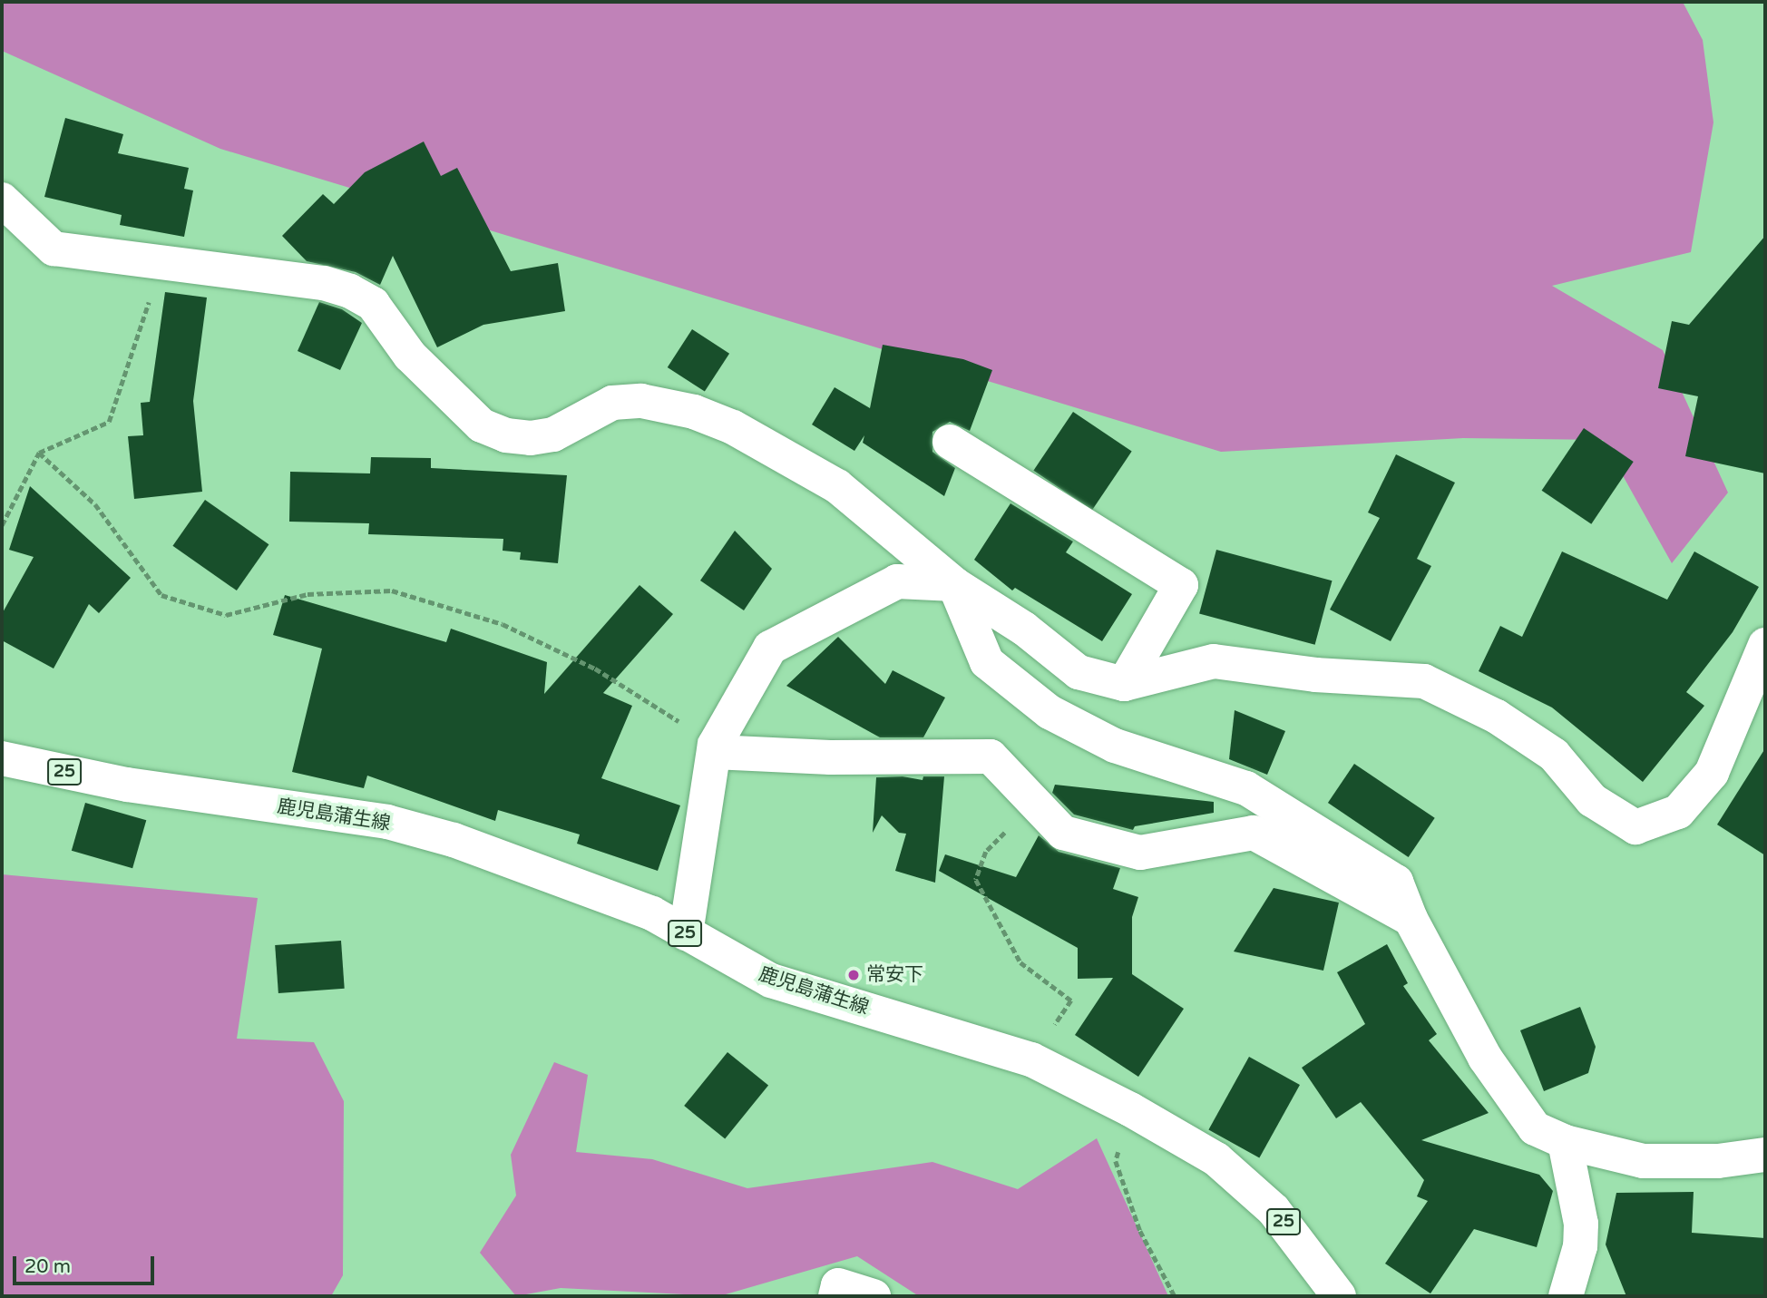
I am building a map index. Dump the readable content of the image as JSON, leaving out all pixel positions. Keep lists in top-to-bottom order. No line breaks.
{"streets":{"street":["25","鹿児島蒲生線"]},"places":["常安下"],"scale_bar":"20 m"}
